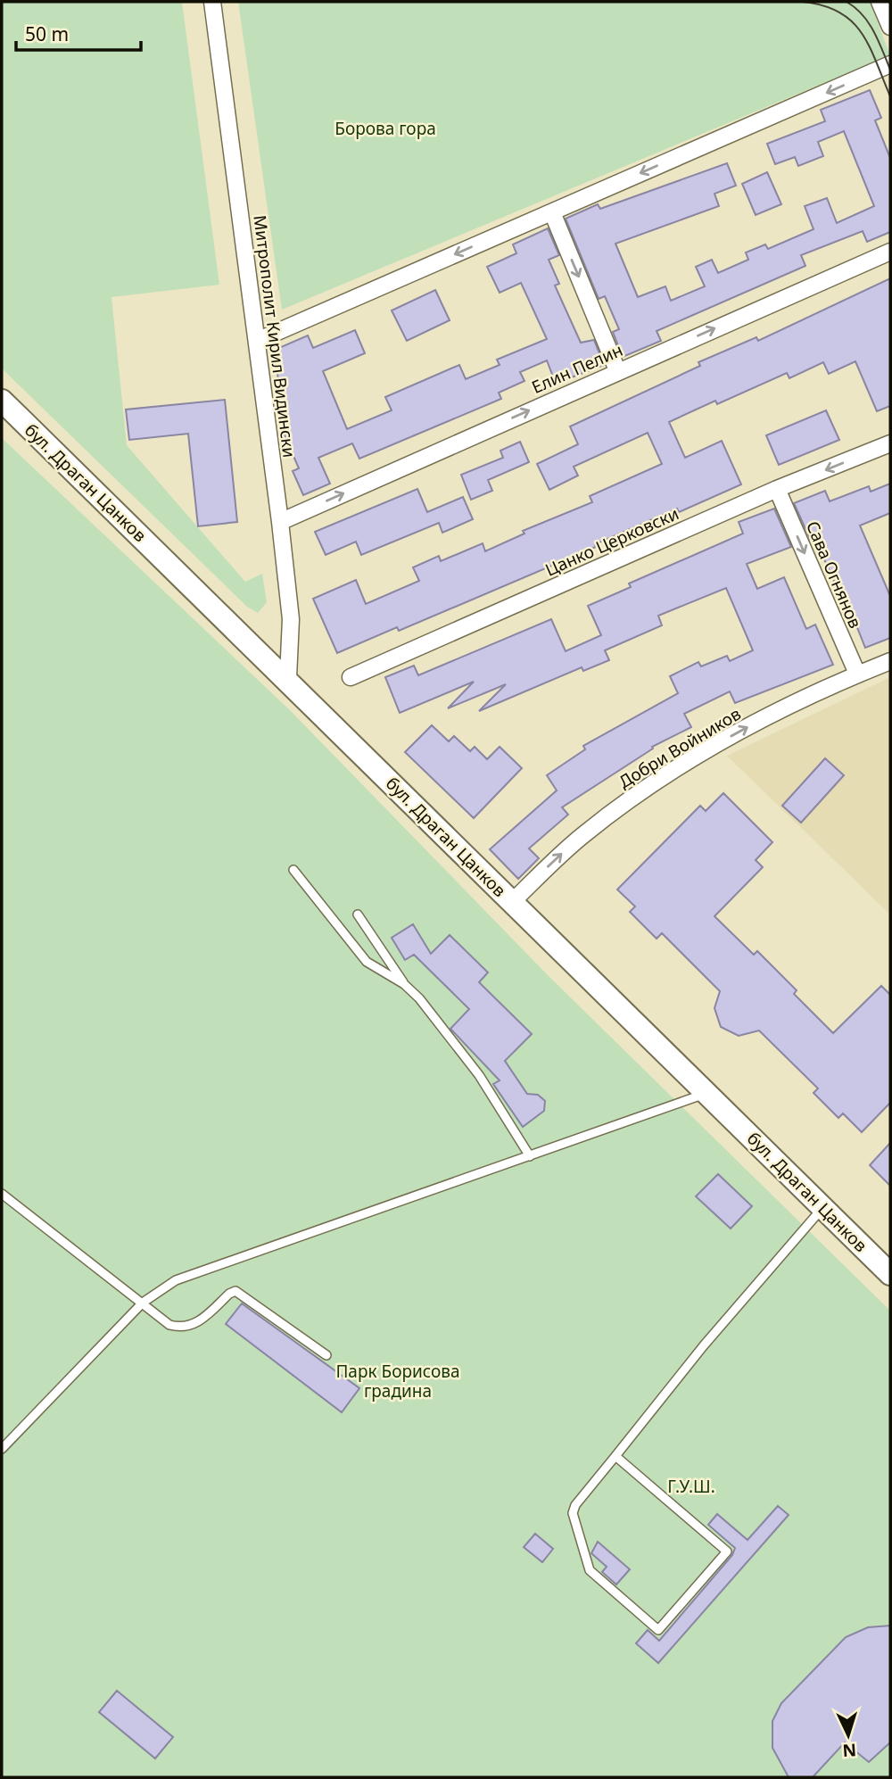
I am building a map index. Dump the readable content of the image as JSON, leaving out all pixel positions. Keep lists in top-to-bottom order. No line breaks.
{"streets":{"street":["Митрополит Кирил Видински","Елин Пелин","бул. Драган Цанков","Цанко Церковски","Сава Огнянов","Добри Войников"]},"crossings":[["Митрополит Кирил Видински","Елин Пелин"],["Митрополит Кирил Видински","бул. Драган Цанков"],["бул. Драган Цанков","Добри Войников"],["Цанко Церковски","Сава Огнянов"],["Сава Огнянов","Добри Войников"]],"one_way":["Елин Пелин","Сава Огнянов","Добри Войников"],"parks":["Борова гора","Парк Борисова градина","Г.У.Ш."],"scale_bar":"50 m","north":"bottom"}
